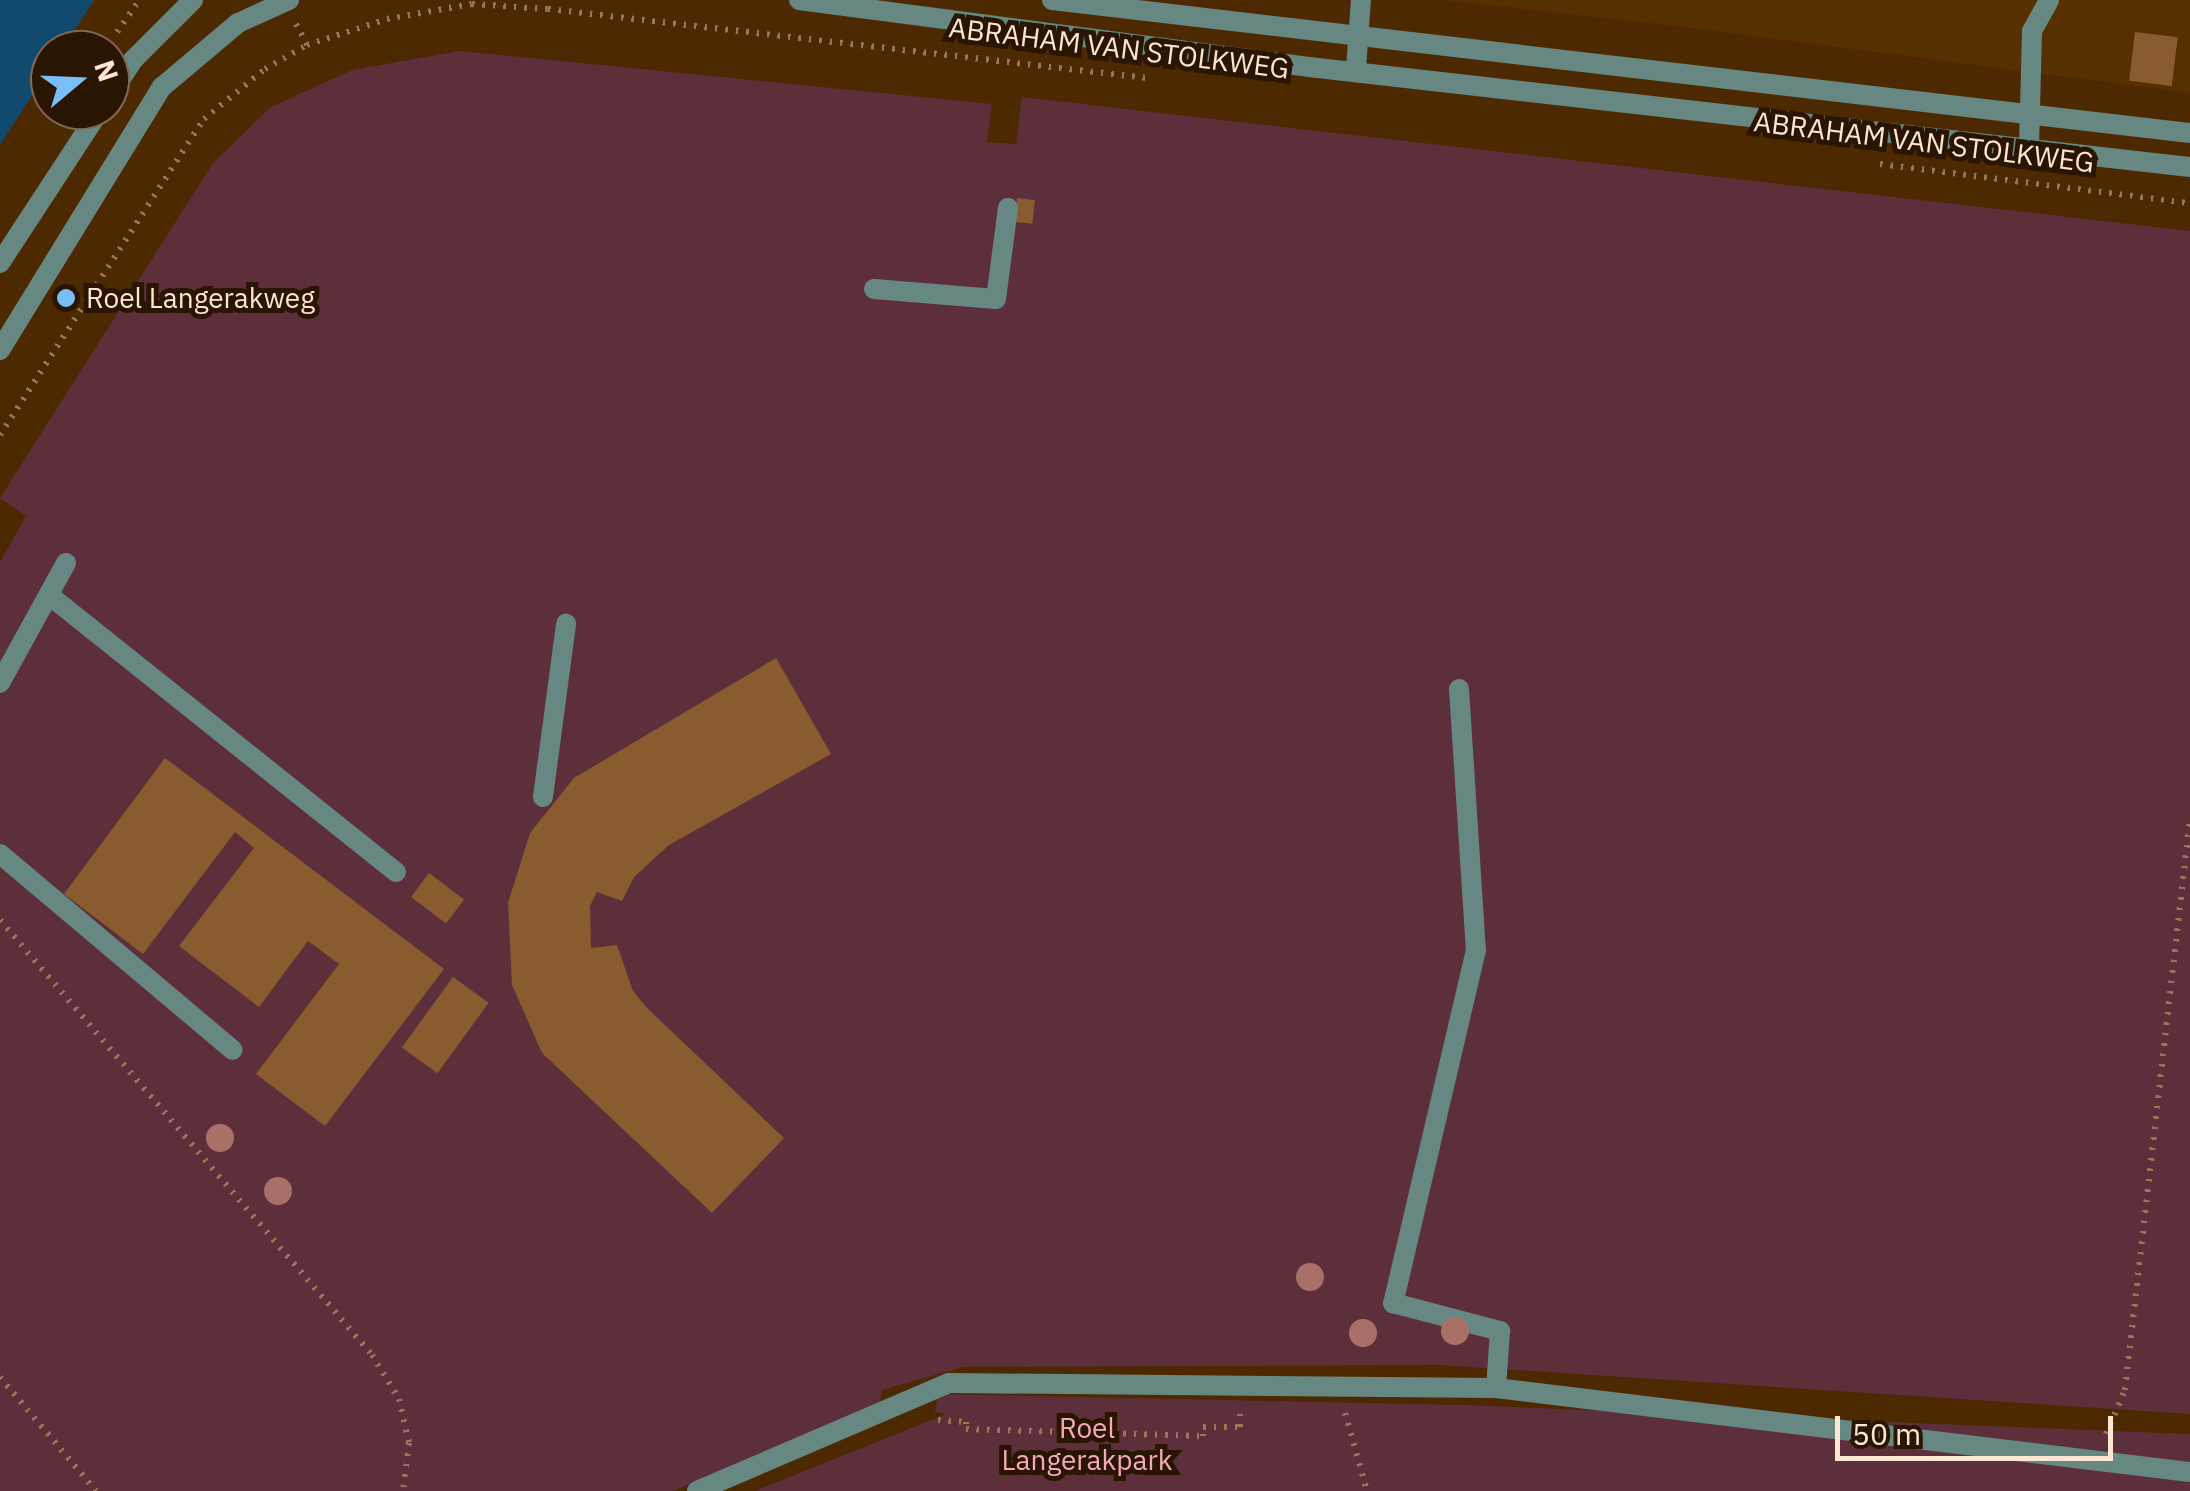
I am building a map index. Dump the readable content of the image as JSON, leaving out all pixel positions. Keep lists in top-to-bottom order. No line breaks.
{"streets":{"street":["ABRAHAM VAN STOLKWEG"]},"parks":["Roel Langerakpark"],"places":["Roel Langerakweg"],"scale_bar":"50 m","north":"right"}
